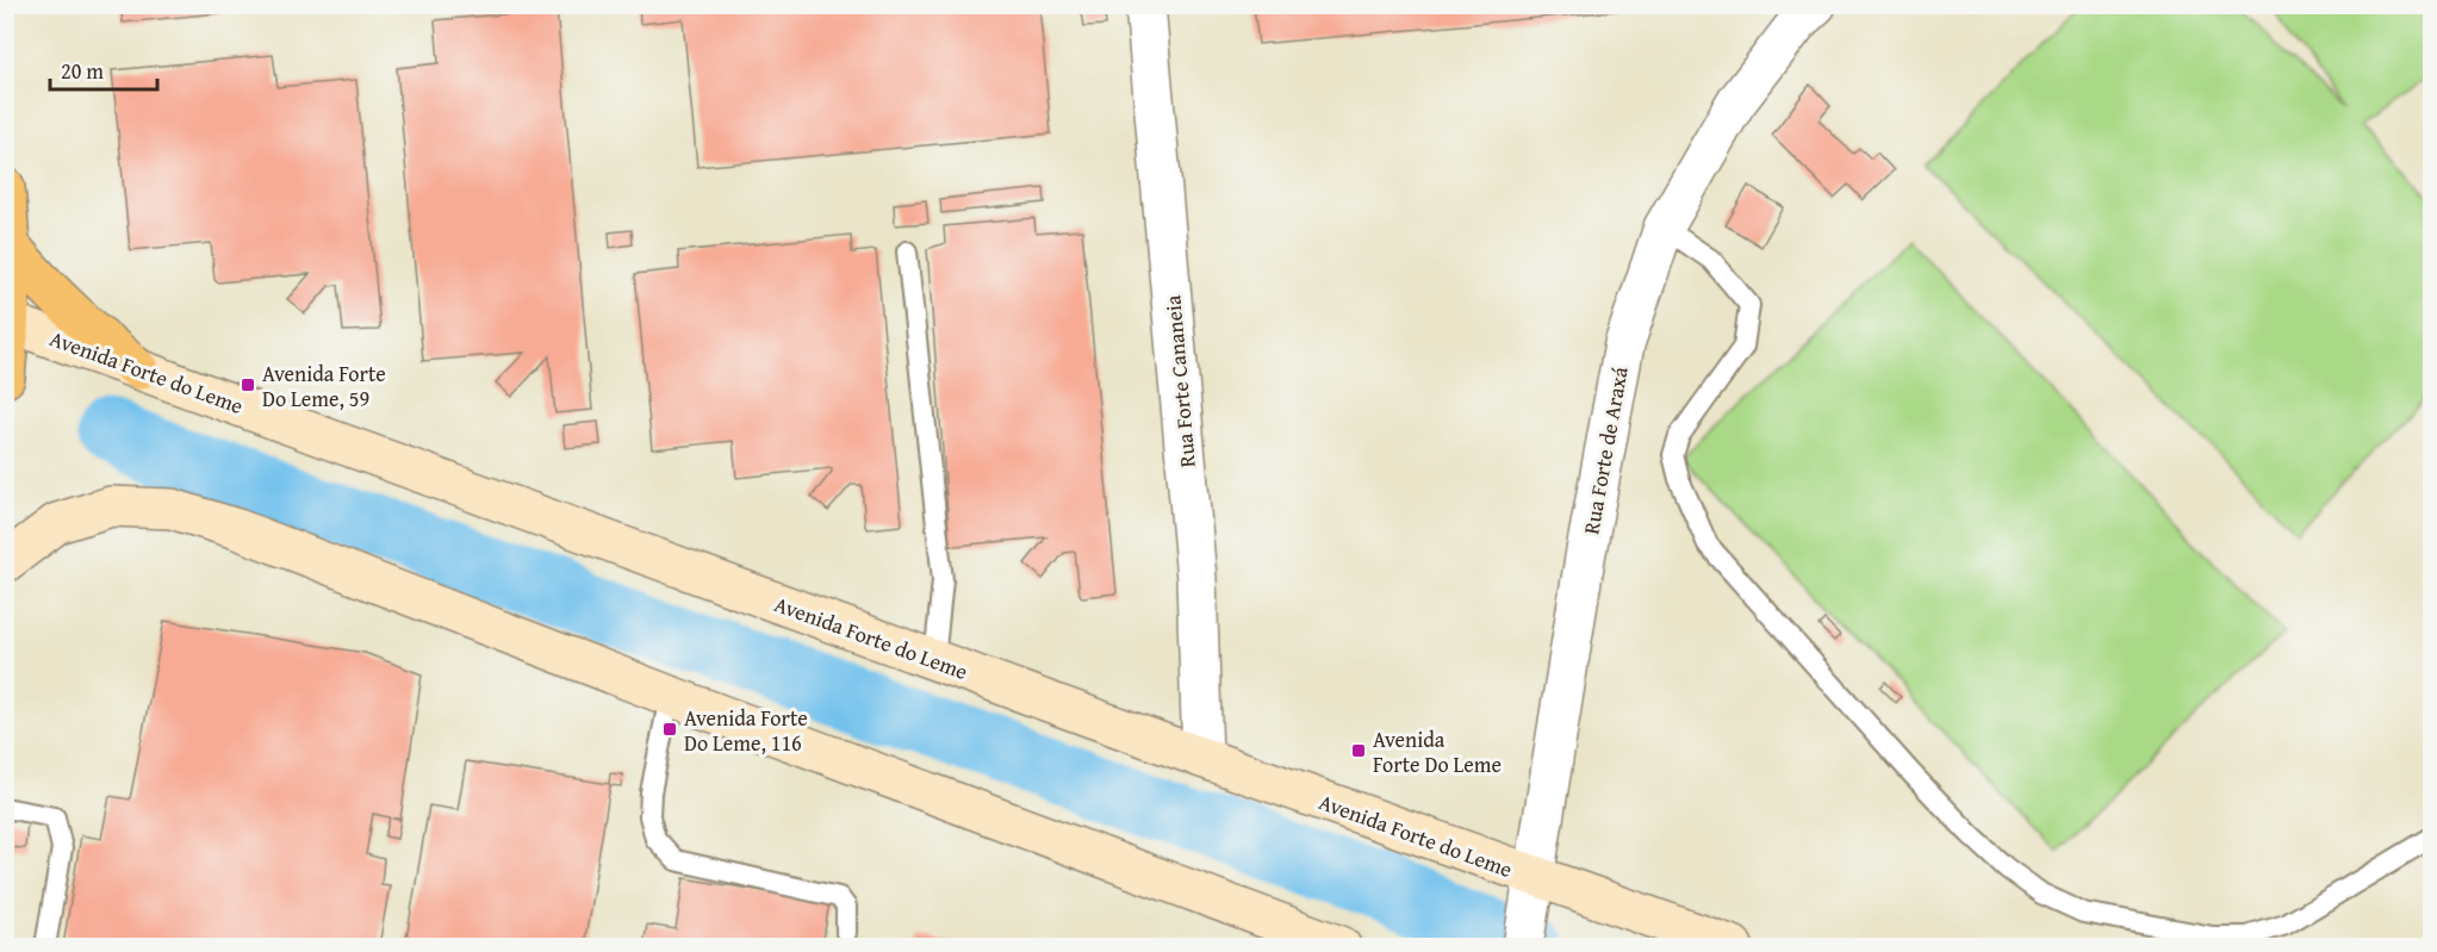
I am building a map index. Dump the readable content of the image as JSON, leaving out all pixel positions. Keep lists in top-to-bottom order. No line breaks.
{"streets":{"main road":["Avenida Forte do Leme"],"street":["Rua Forte Cananeia","Rua Forte de Araxá"]},"crossings":[["Avenida Forte do Leme","Rua Forte Cananeia"],["Avenida Forte do Leme","Rua Forte de Araxá"]],"places":{"transit":["Avenida Forte Do Leme, 59","Avenida Forte Do Leme, 116","Avenida Forte Do Leme"]},"scale_bar":"20 m"}
